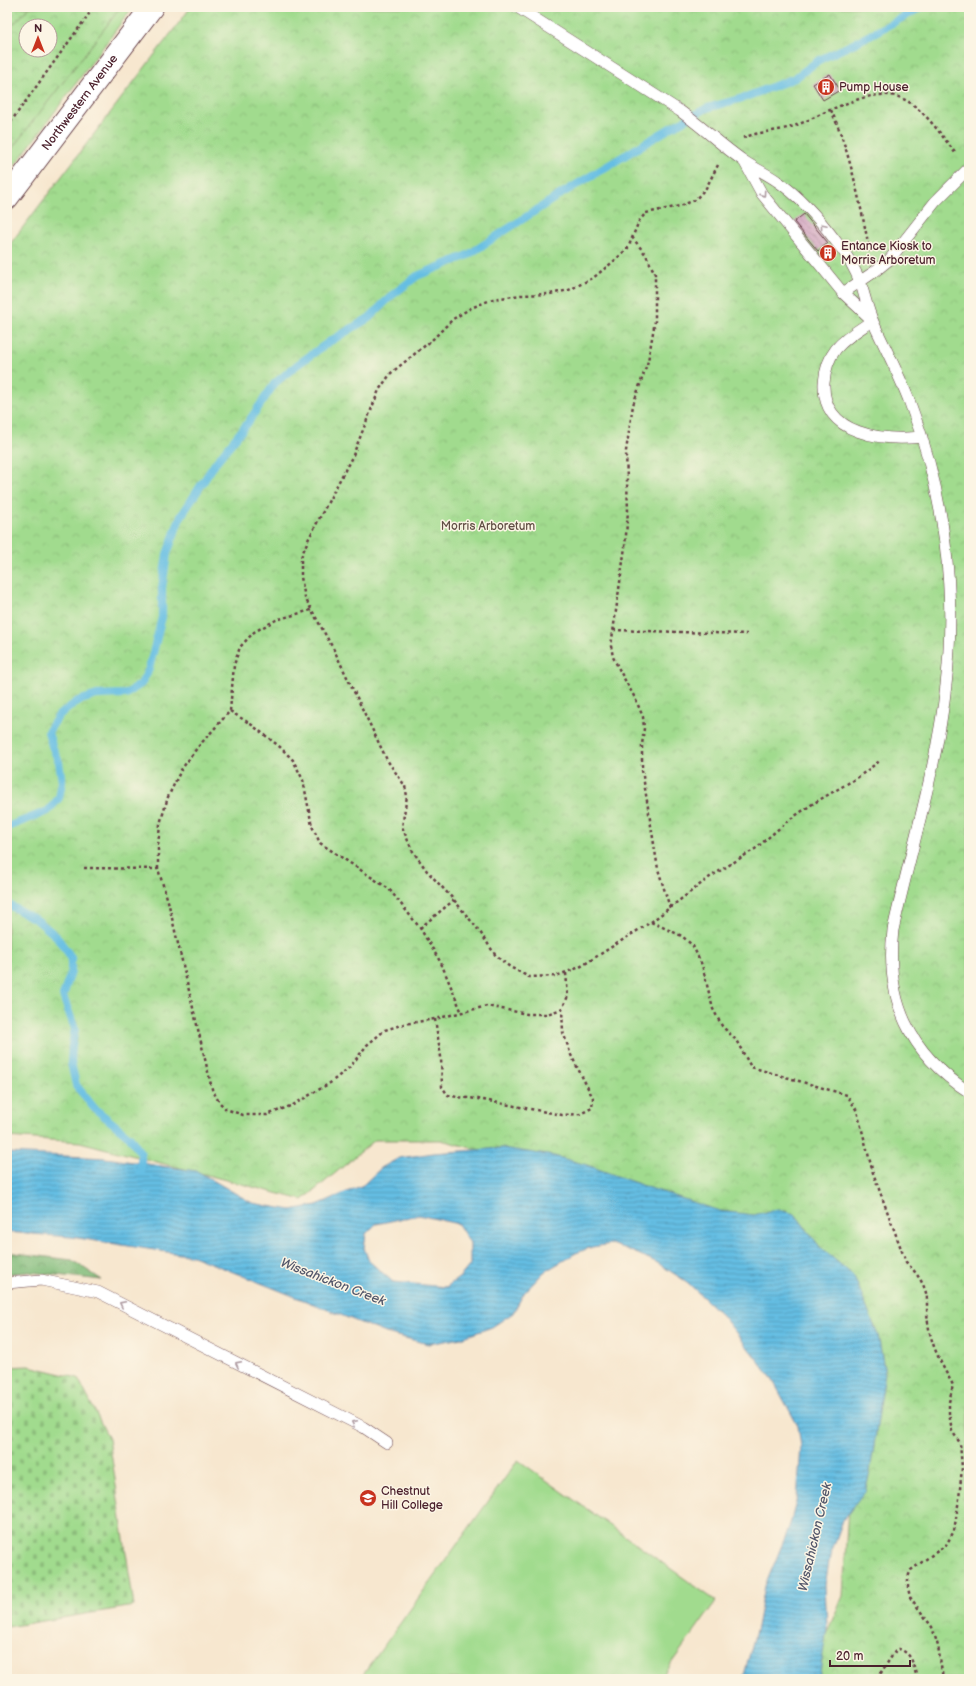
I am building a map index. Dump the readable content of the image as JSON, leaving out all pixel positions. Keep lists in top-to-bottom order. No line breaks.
{"streets":{"street":["Northwestern Avenue"]},"water":["Wissahickon Creek"],"parks":["Morris Arboretum"],"places":{"building":["Pump House","Entance Kiosk to Morris Arboretum"],"school or university":["Chestnut Hill College"]},"scale_bar":"20 m","north":"top"}
